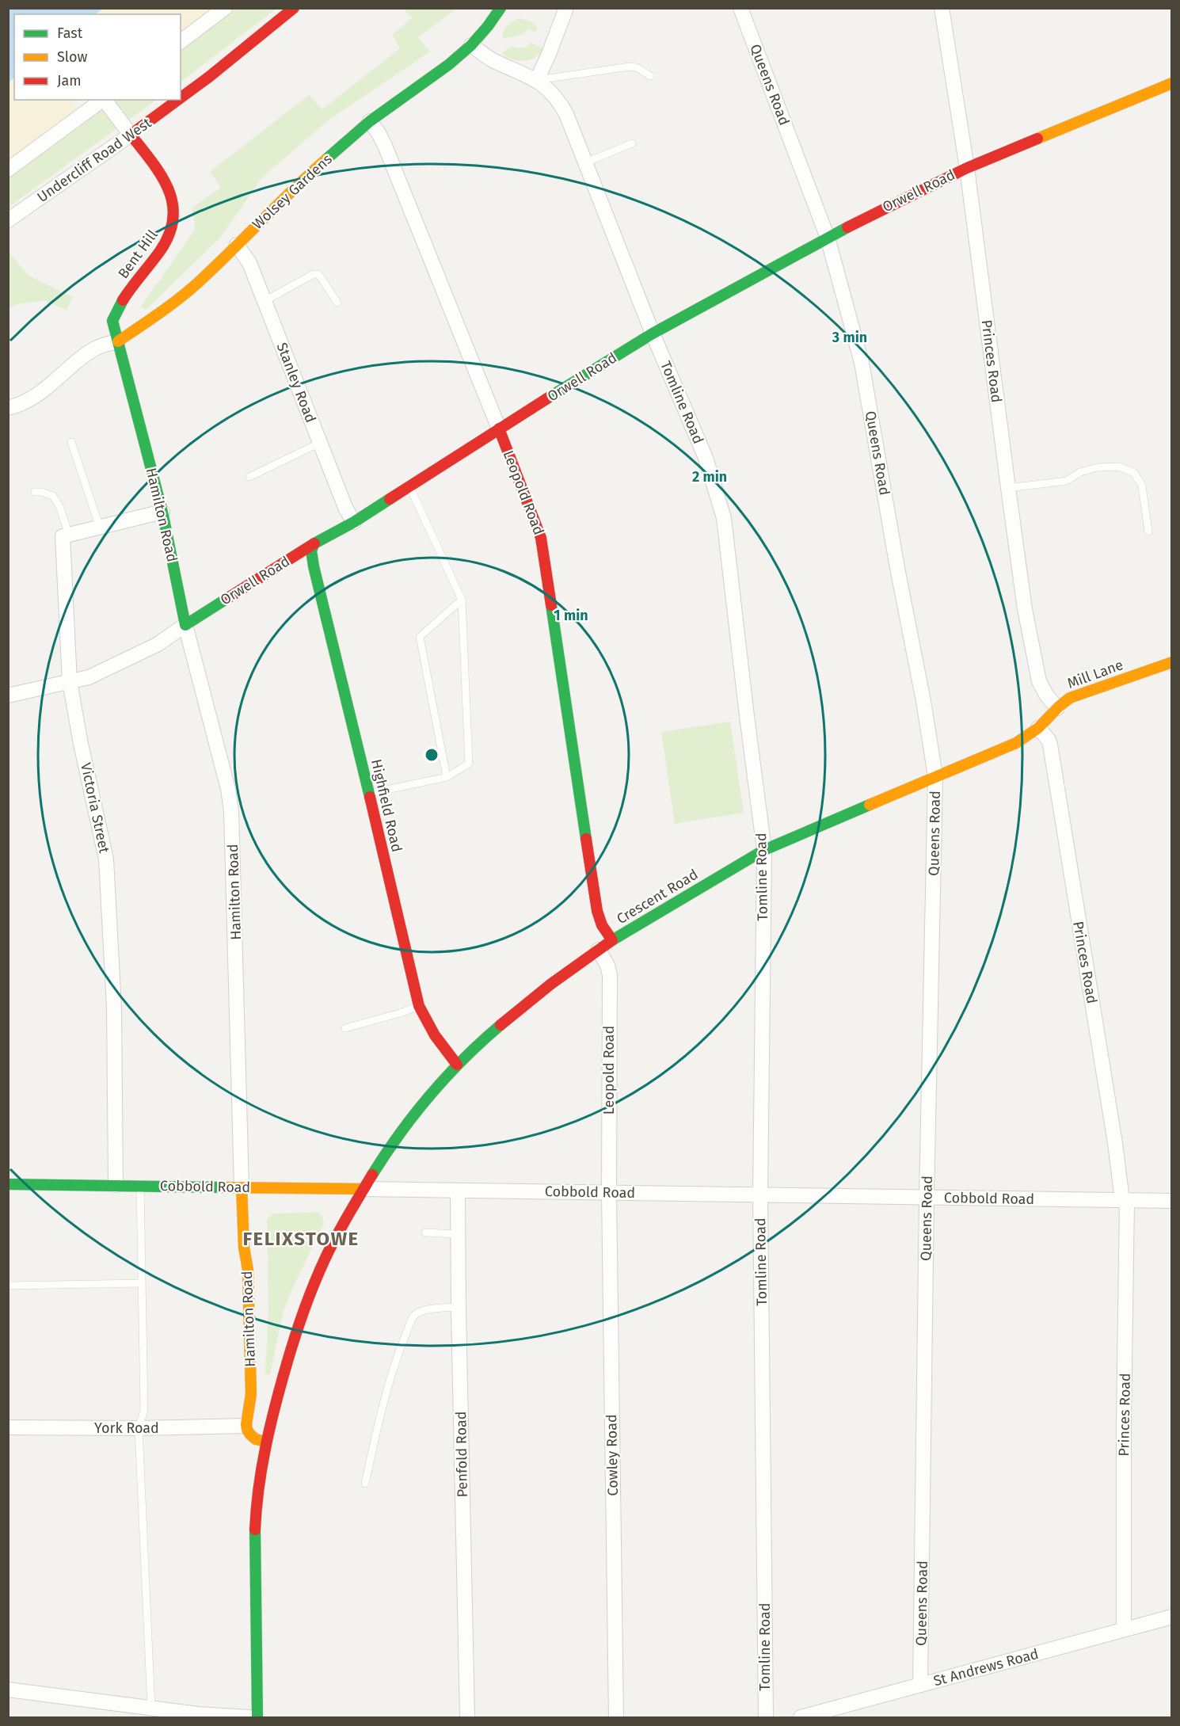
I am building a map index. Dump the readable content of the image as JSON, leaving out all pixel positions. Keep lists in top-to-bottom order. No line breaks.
{"streets":{"main road":["Undercliff Road West","Orwell Road","Wolsey Gardens","Bent Hill","Leopold Road","Hamilton Road","Mill Lane","Highfield Road","Crescent Road","Cobbold Road"],"street":["Queens Road","Princes Road","Stanley Road","Tomline Road","Victoria Street","York Road","Penfold Road","Cowley Road","St Andrews Road"]},"crossings":[["Queens Road","Orwell Road"],["Queens Road","Crescent Road"],["Queens Road","Cobbold Road"],["Queens Road","St Andrews Road"],["Undercliff Road West","Bent Hill"],["Orwell Road","Princes Road"],["Orwell Road","Stanley Road"],["Orwell Road","Tomline Road"],["Orwell Road","Leopold Road"],["Orwell Road","Hamilton Road"],["Orwell Road","Highfield Road"],["Orwell Road","Victoria Street"],["Wolsey Gardens","Bent Hill"],["Wolsey Gardens","Stanley Road"],["Wolsey Gardens","Tomline Road"],["Wolsey Gardens","Leopold Road"],["Wolsey Gardens","Hamilton Road"],["Bent Hill","Hamilton Road"],["Princes Road","Mill Lane"],["Princes Road","Crescent Road"],["Princes Road","Cobbold Road"],["Princes Road","St Andrews Road"],["Tomline Road","Crescent Road"],["Tomline Road","Cobbold Road"],["Leopold Road","Crescent Road"],["Leopold Road","Cobbold Road"],["Leopold Road","Cowley Road"],["Hamilton Road","Cobbold Road"],["Hamilton Road","York Road"],["Mill Lane","Crescent Road"],["Highfield Road","Crescent Road"],["Victoria Street","Cobbold Road"],["Crescent Road","Cobbold Road"],["Cobbold Road","Penfold Road"],["Cobbold Road","Cowley Road"]],"districts":["FELIXSTOWE"],"legend":["Fast","Slow","Jam"],"rings":["3 min","2 min","1 min"]}
